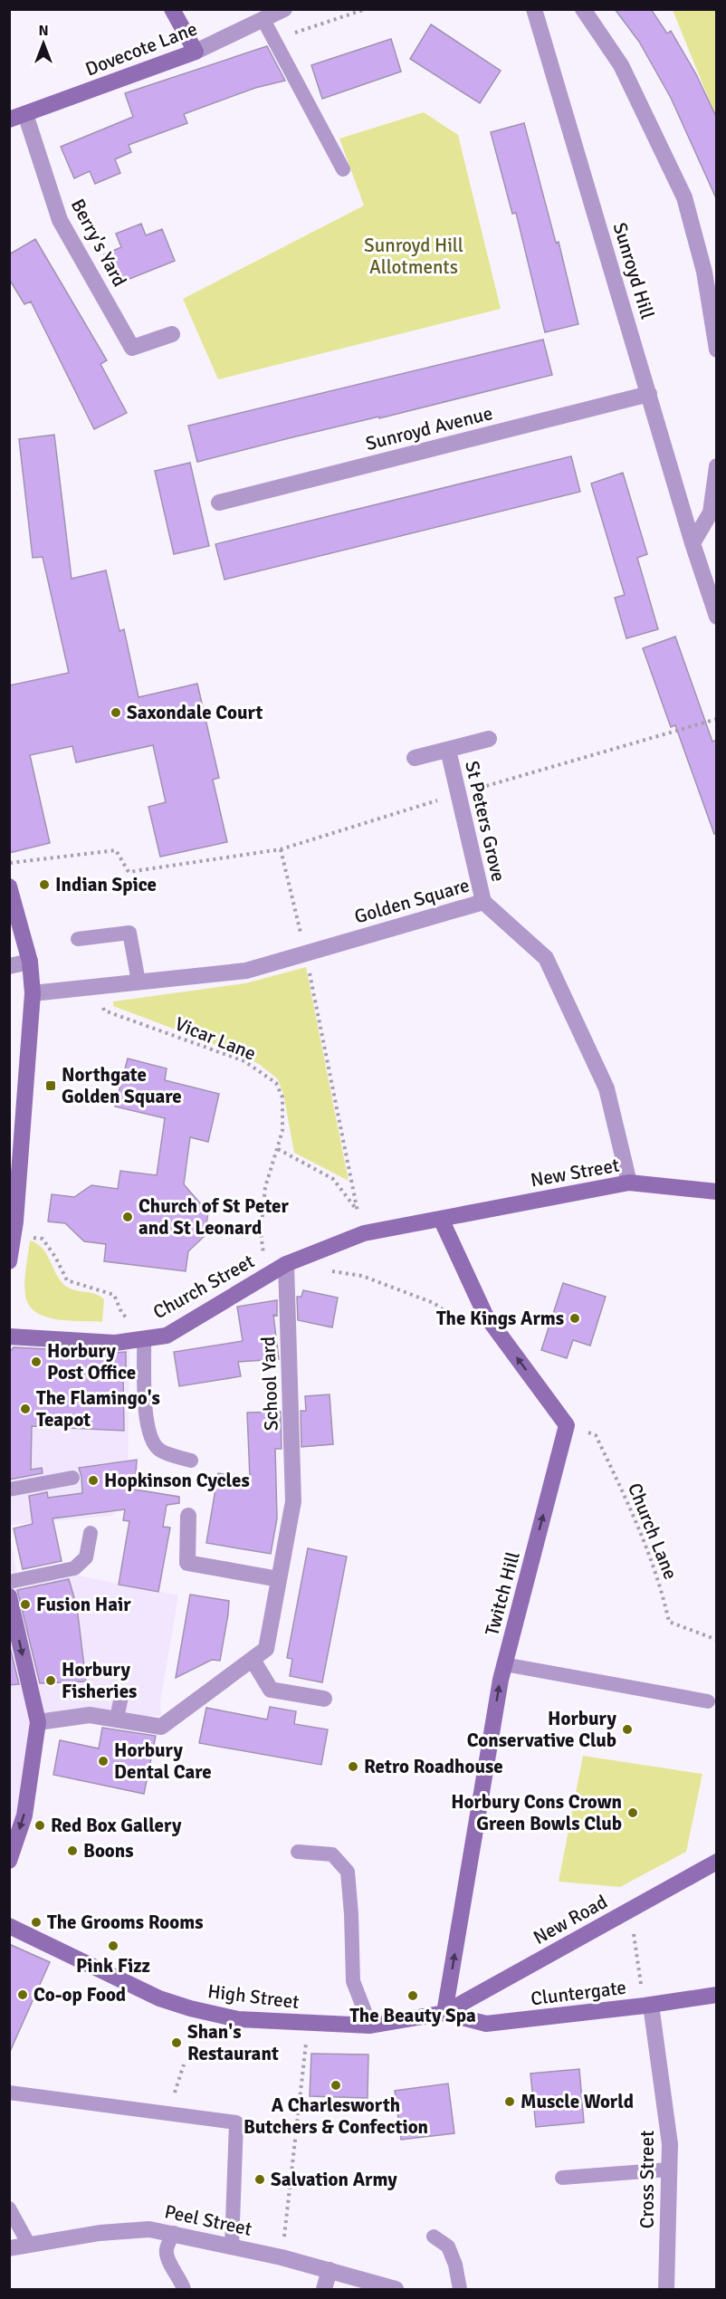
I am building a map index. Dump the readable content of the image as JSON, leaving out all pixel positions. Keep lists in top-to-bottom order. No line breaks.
{"streets":{"street":["Dovecote Lane","Berry's Yard","Sunroyd Hill","Sunroyd Avenue","St Peters Grove","Golden Square","New Street","Church Street","School Yard","Twitch Hill","New Road","Cluntergate","High Street","Cross Street","Peel Street"],"path":["Vicar Lane","Church Lane"]},"crossings":[["Dovecote Lane","Berry's Yard"],["Sunroyd Hill","Sunroyd Avenue"],["St Peters Grove","Golden Square"],["Golden Square","Vicar Lane"],["Golden Square","New Street"],["Vicar Lane","Church Street"],["New Street","Church Street"],["Church Street","School Yard"],["Church Lane","Twitch Hill"],["Twitch Hill","New Road"],["Twitch Hill","Cluntergate"],["Twitch Hill","High Street"],["New Road","Cluntergate"],["New Road","High Street"],["Cluntergate","High Street"],["Cluntergate","Cross Street"]],"one_way":["Twitch Hill"],"parks":["Sunroyd Hill Allotments"],"places":{"other":["Saxondale Court","Indian Spice","Church of St Peter and St Leonard","The Kings Arms","Horbury Post Office","The Flamingo's Teapot","Hopkinson Cycles","Fusion Hair","Horbury Fisheries","Horbury Conservative Club","Horbury Dental Care","Retro Roadhouse","Horbury Cons Crown Green Bowls Club","Red Box Gallery","Boons","The Grooms Rooms","Pink Fizz","Co-op Food","The Beauty Spa","Shan's Restaurant","A Charlesworth Butchers & Confection","Muscle World","Salvation Army"],"transit":["Northgate Golden Square"]},"north":"top"}
